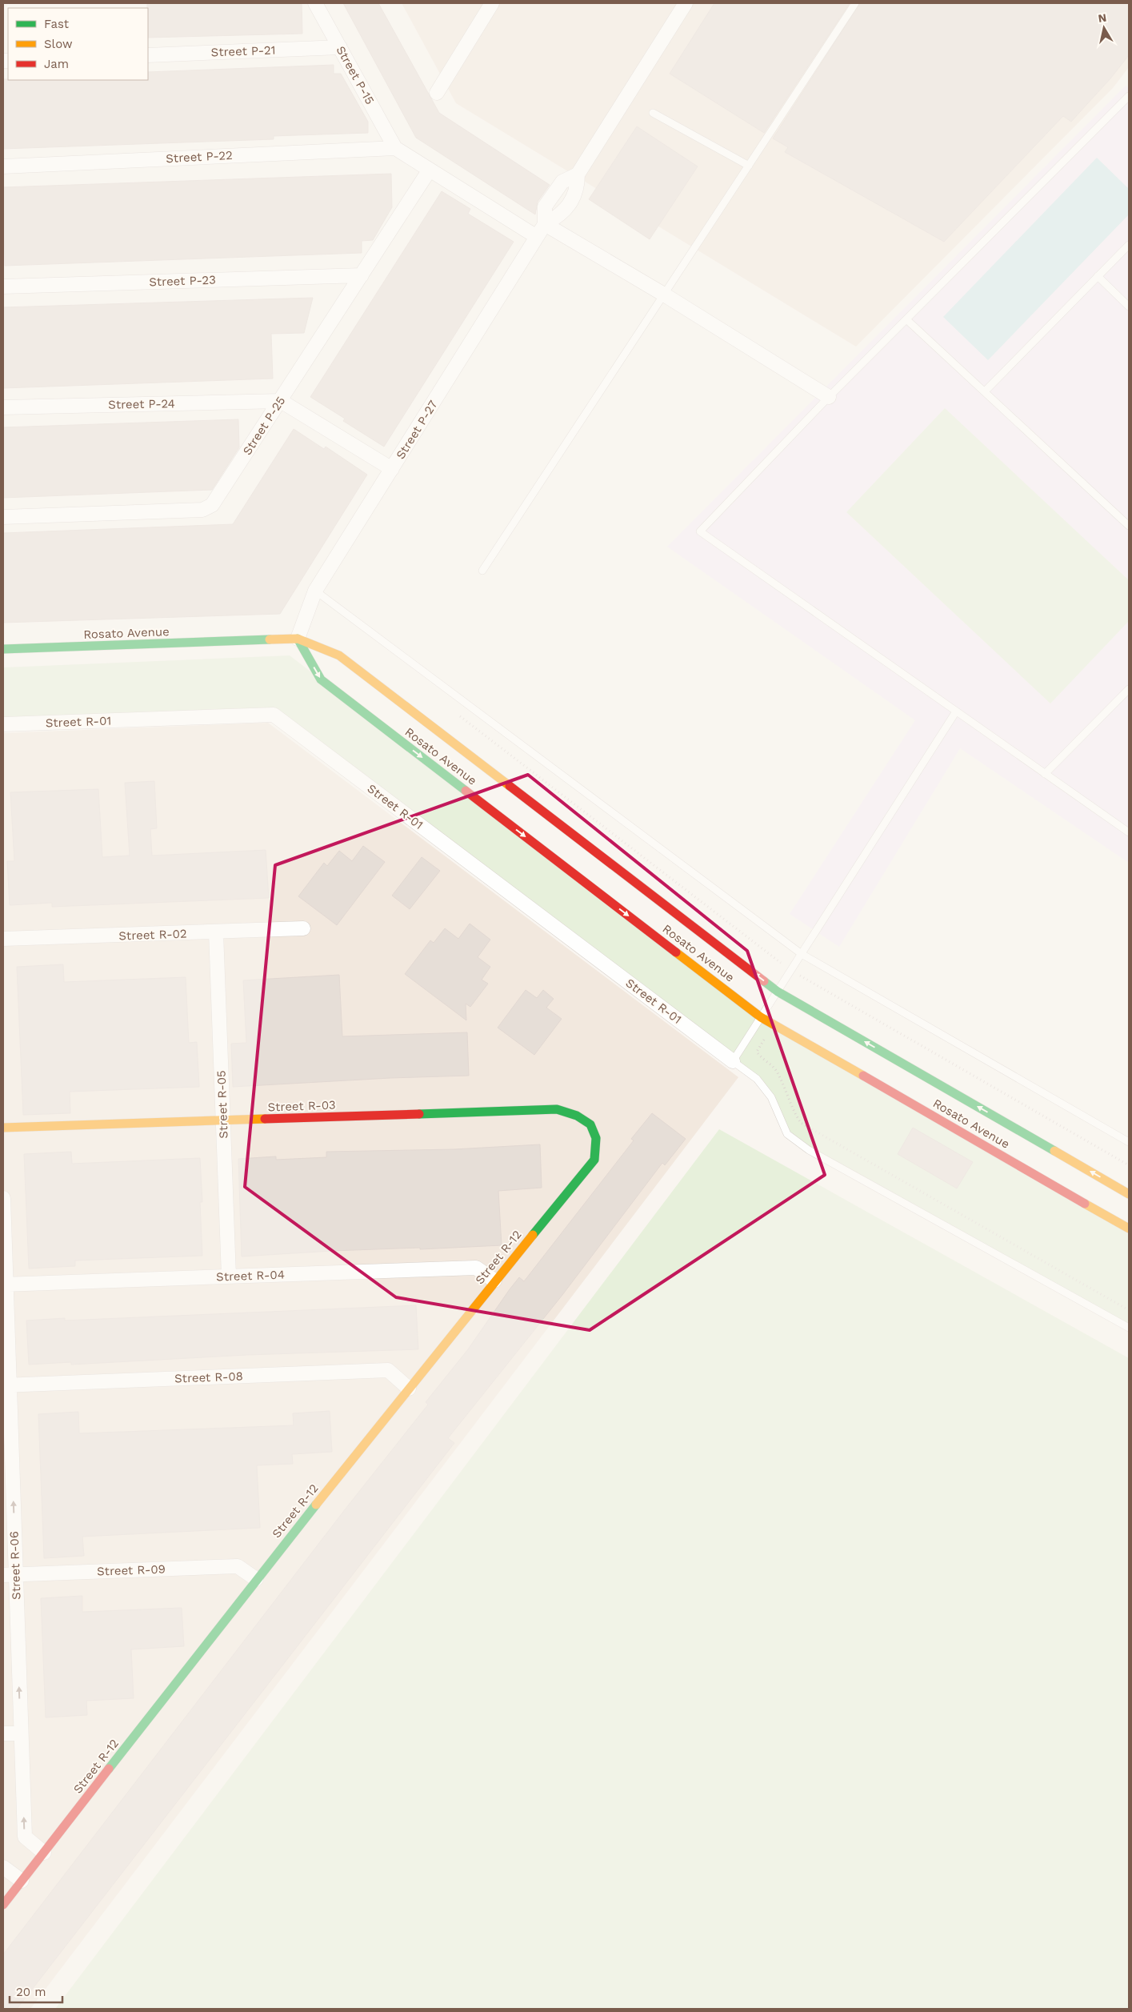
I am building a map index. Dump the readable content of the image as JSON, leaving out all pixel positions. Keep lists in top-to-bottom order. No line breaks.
{"streets":{"street":["Street P-21","Street P-15","Street P-22","Street P-23","Street P-24","Street P-25","Street P-27","Rosato Avenue","Street R-01","Street R-02","Street R-05","Street R-03","Street R-12","Street R-04","Street R-08","Street R-06","Street R-09"]},"crossings":[["Street P-21","Street P-15"],["Street P-15","Street P-22"],["Street P-23","Street P-25"],["Street P-24","Street P-25"],["Street P-27","Rosato Avenue"],["Street R-02","Street R-05"],["Street R-05","Street R-03"],["Street R-05","Street R-04"],["Street R-03","Street R-12"],["Street R-12","Street R-04"],["Street R-12","Street R-08"],["Street R-12","Street R-06"],["Street R-12","Street R-09"],["Street R-04","Street R-06"],["Street R-08","Street R-06"],["Street R-06","Street R-09"]],"one_way":["Street R-06"],"legend":["Fast","Slow","Jam"],"scale_bar":"20 m","north":"top"}
